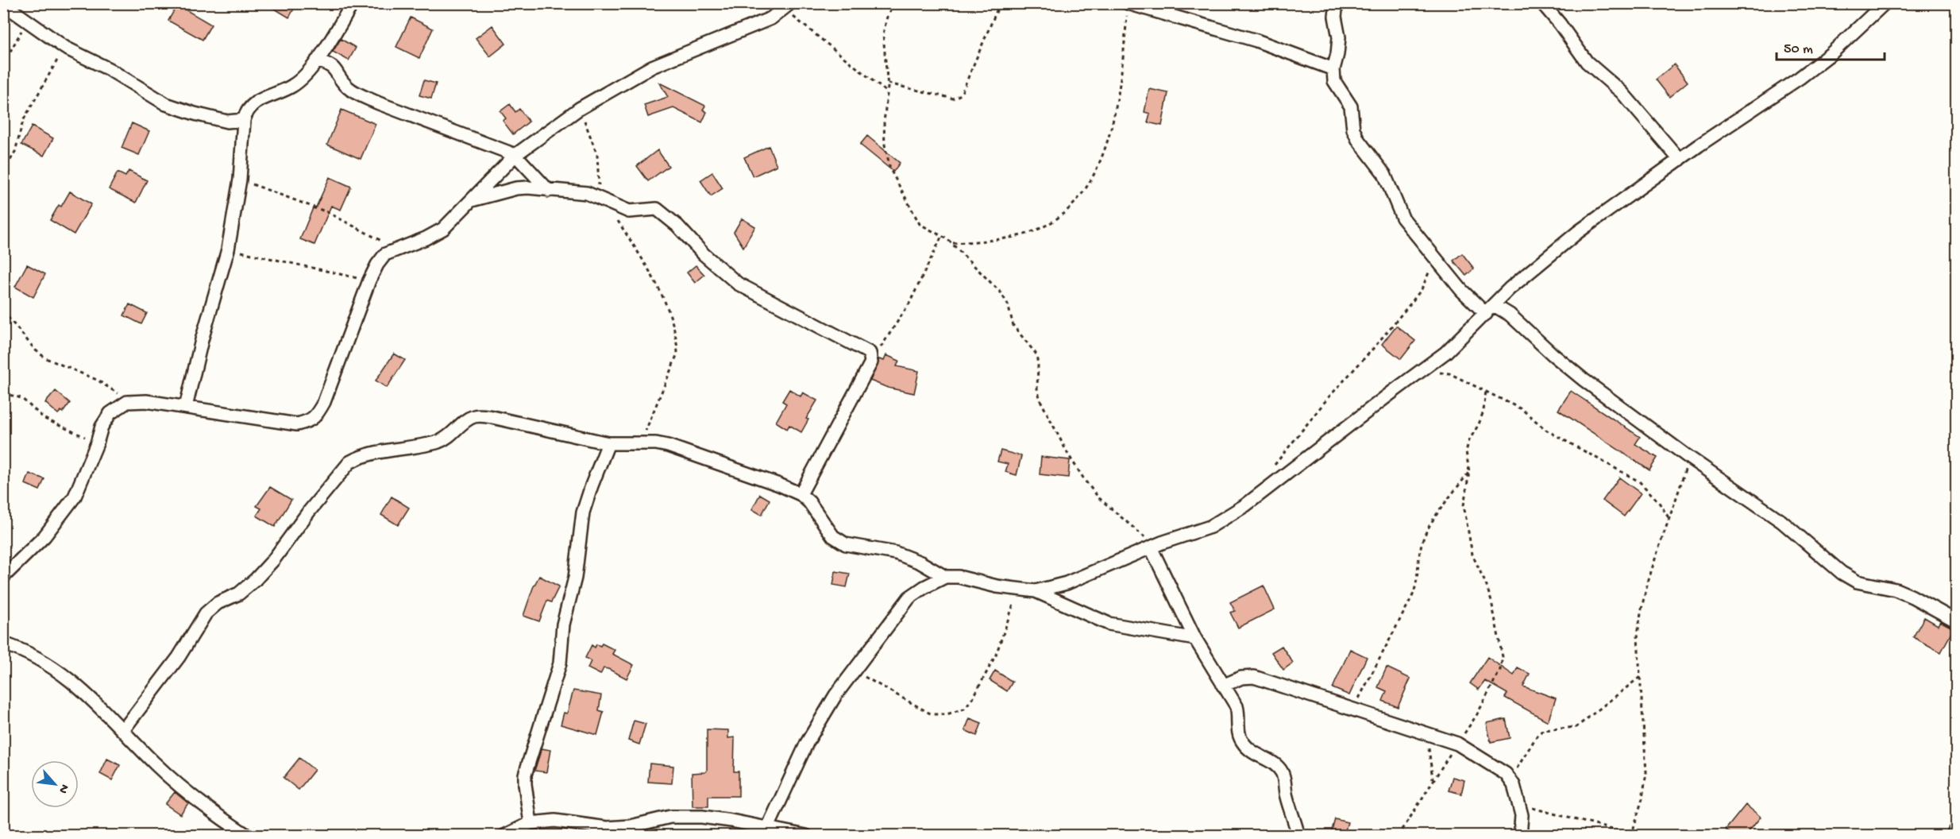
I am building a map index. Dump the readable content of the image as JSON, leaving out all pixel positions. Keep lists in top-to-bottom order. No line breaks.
{"scale_bar":"50 m","north":"bottom right"}
